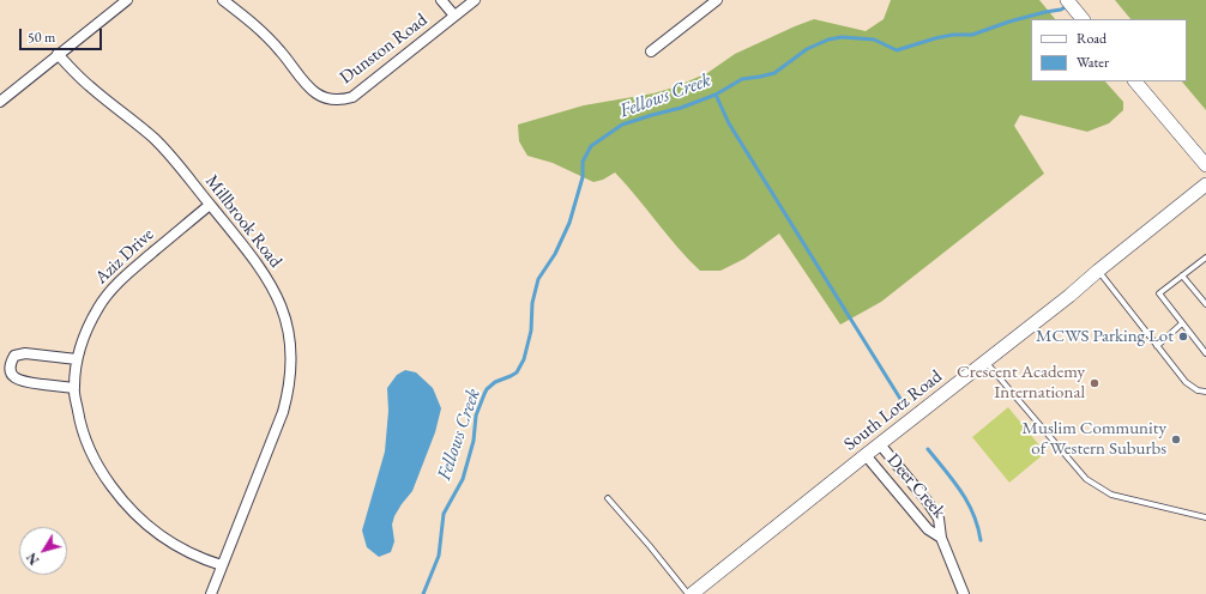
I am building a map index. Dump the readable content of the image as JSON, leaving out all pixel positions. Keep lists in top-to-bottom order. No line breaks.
{"streets":{"street":["Dunston Road","Millbrook Road","Aziz Drive","South Lotz Road","Deer Creek"]},"crossings":[["Millbrook Road","Aziz Drive"],["South Lotz Road","Deer Creek"]],"water":["Fellows Creek"],"places":["MCWS Parking Lot","Crescent Academy International","Muslim Community of Western Suburbs"],"legend":["Road","Water"],"scale_bar":"50 m","north":"bottom left"}
